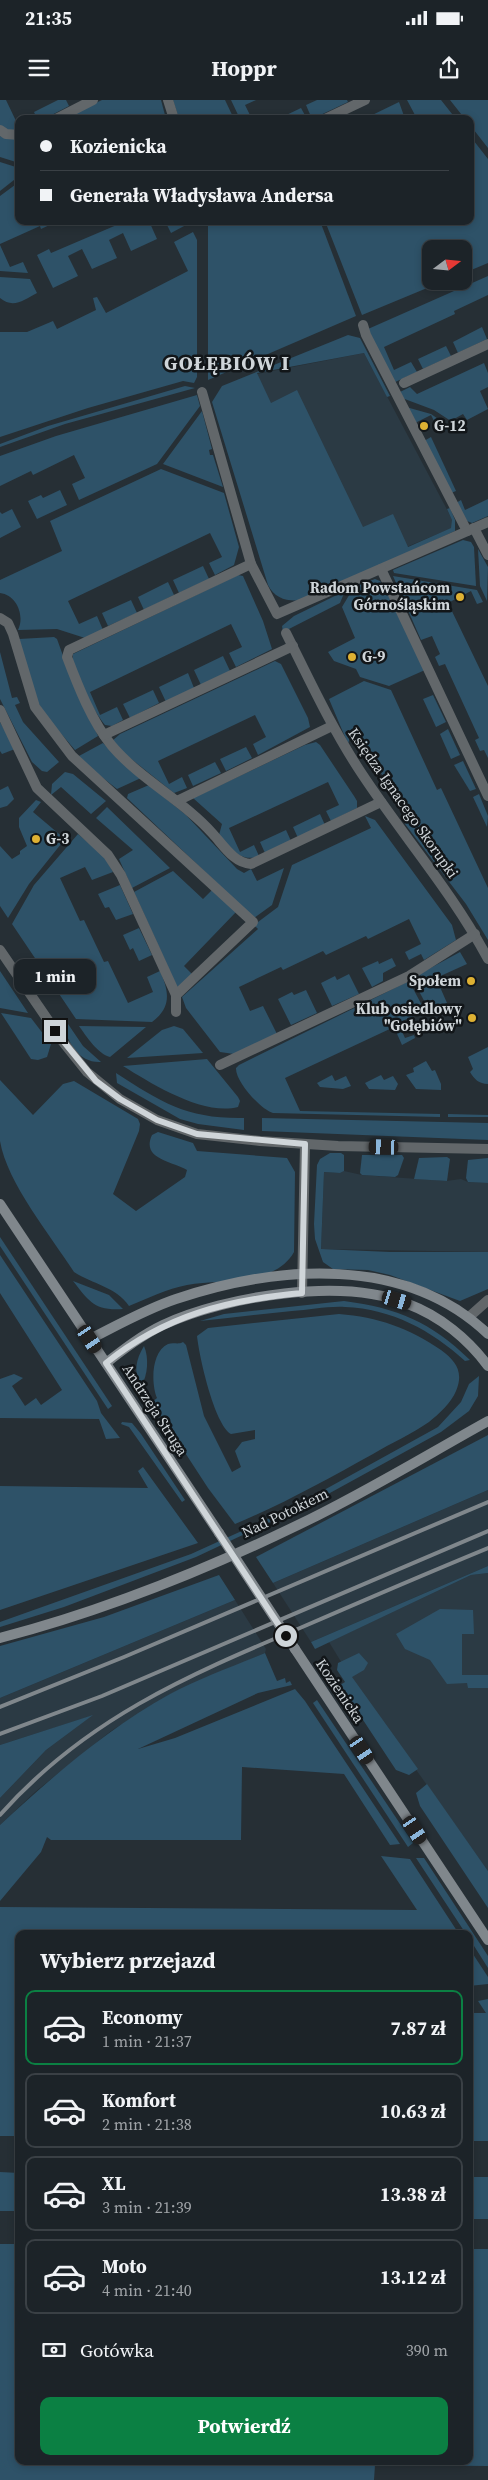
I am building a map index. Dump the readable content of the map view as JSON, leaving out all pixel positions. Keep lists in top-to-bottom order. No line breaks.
{"streets":{"main road":["Andrzeja Struga","Nad Potokiem","Kozienicka"],"street":["Księdza Ignacego Skorupki"]},"crossings":[["Andrzeja Struga","Kozienicka"]],"districts":["GOŁĘBIÓW I"],"places":["G-12","Radom Powstańcom Górnośląskim","G-9","G-3","Społem","Klub osiedlowy \"Gołębiów\""],"north":"right","page":{"status":"21:35","header":"Hoppr","banner":["Kozienicka","Generała Władysława Andersa"],"bubble":"1 min","heading":"Wybierz przejazd","list":[{"name":"Economy","note":"1 min · 21:37","value":"7.87 zł"},{"name":"Komfort","note":"2 min · 21:38","value":"10.63 zł"},{"name":"XL","note":"3 min · 21:39","value":"13.38 zł"},{"name":"Moto","note":"4 min · 21:40","value":"13.12 zł"}],"pay":["Gotówka","390 m"],"buttons":"Potwierdź"}}
